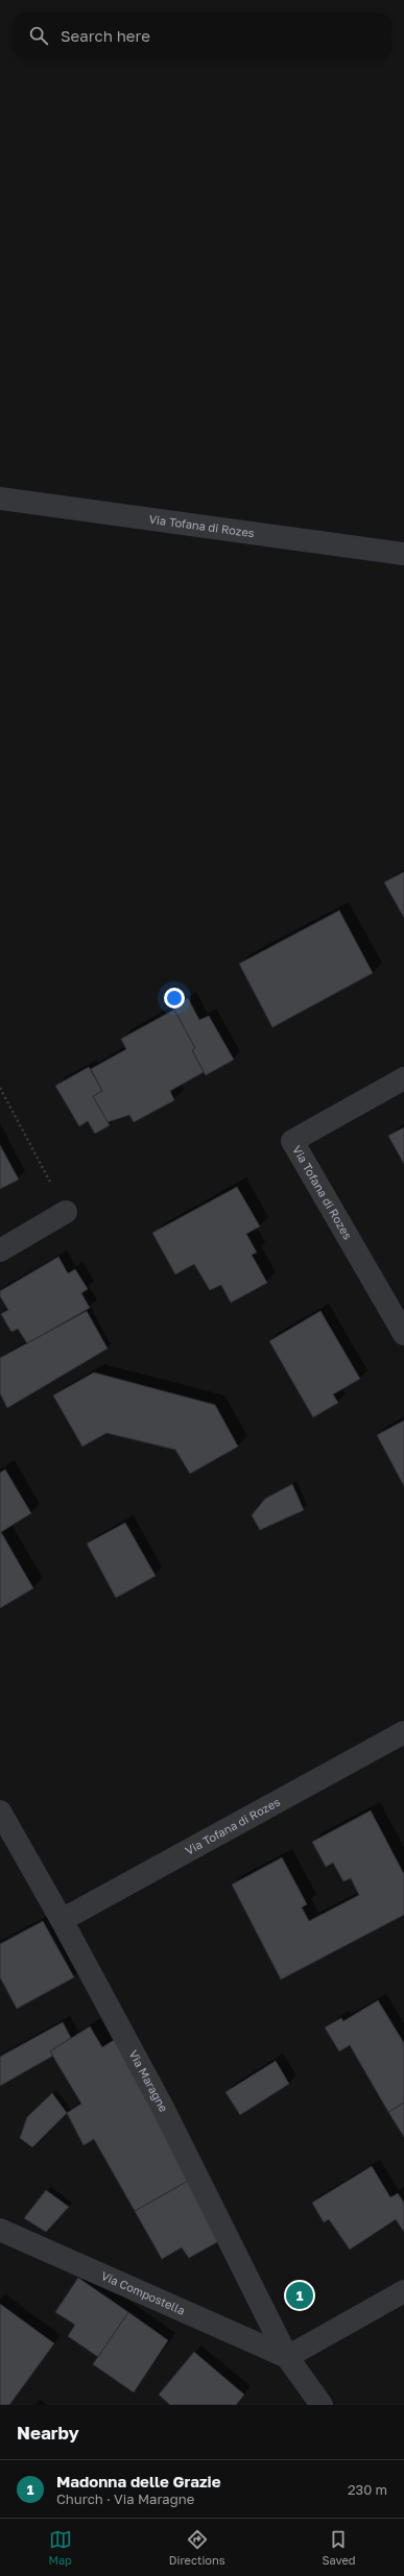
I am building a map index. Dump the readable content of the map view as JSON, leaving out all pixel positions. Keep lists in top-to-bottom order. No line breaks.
{"streets":{"street":["Via Tofana di Rozes","Via Maragne","Via Compostella"]},"crossings":[["Via Tofana di Rozes","Via Maragne"],["Via Maragne","Via Compostella"]],"page":{"search":"Search here","pins":"1","heading":"Nearby","list":[{"mark":"1","name":"Madonna delle Grazie","note":"Church · Via Maragne","value":"230 m"}],"nav":["Map","Directions","Saved"]}}
